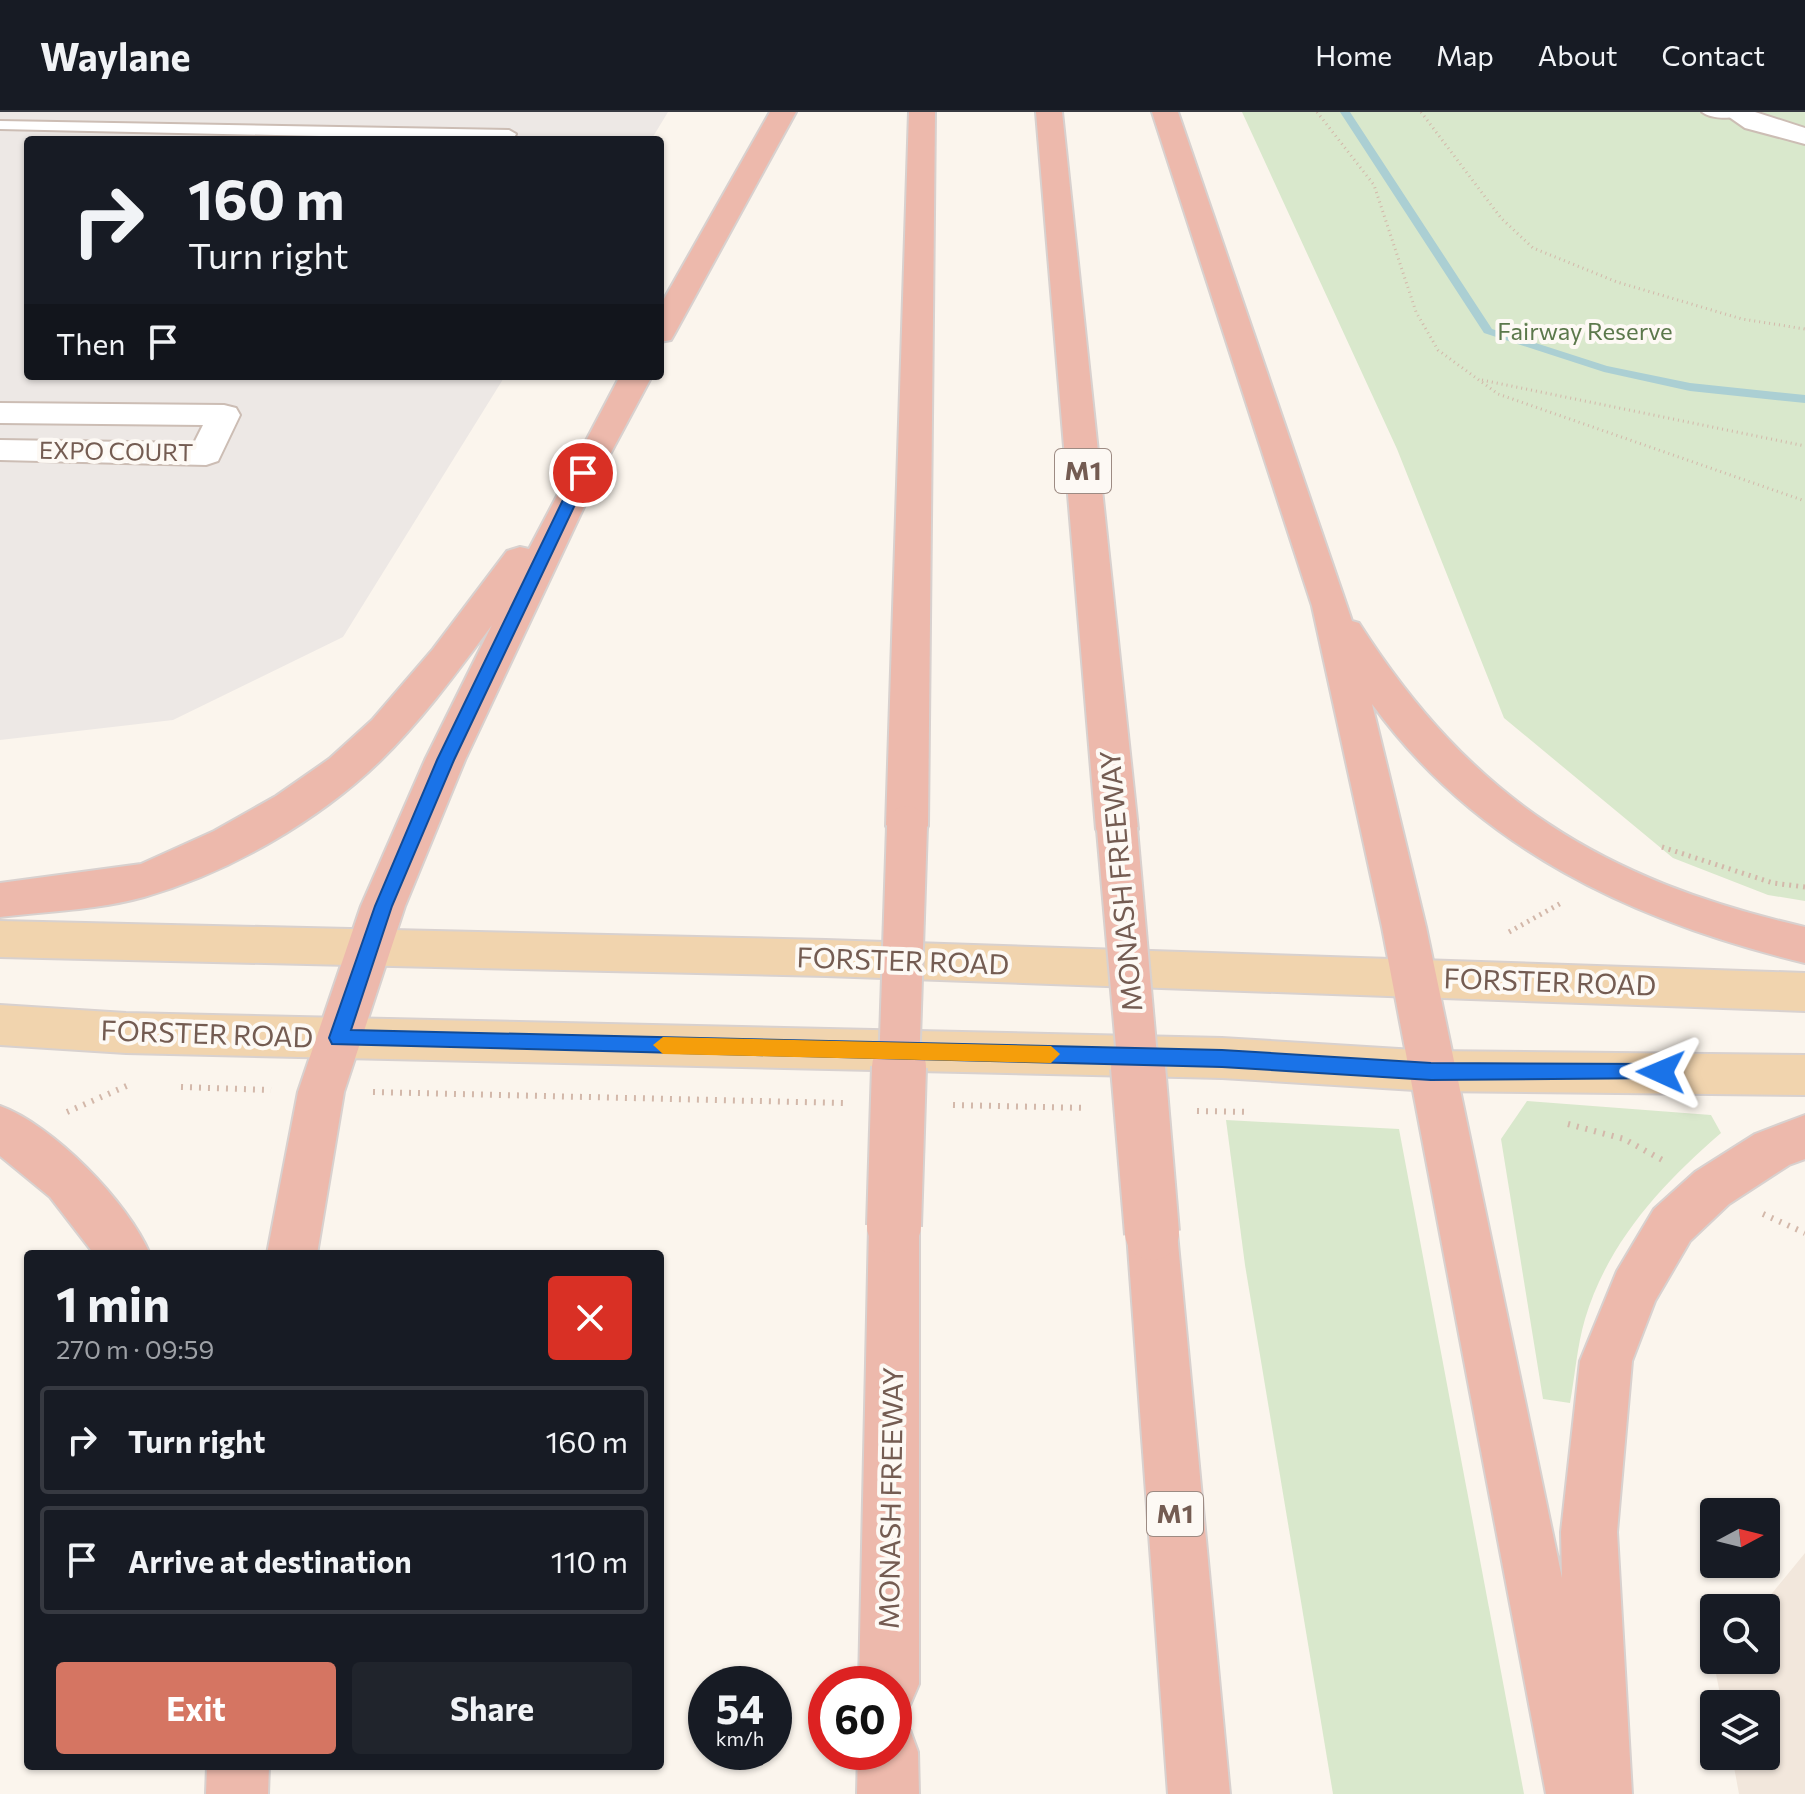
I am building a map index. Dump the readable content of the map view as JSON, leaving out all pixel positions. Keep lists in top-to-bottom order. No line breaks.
{"streets":{"highway":["M1","MONASH FREEWAY"],"main road":["FORSTER ROAD"],"street":["EXPO COURT"]},"parks":["Fairway Reserve"],"north":"right","page":{"header":"Waylane","nav":["Home","Map","About","Contact"],"turn":["160 m","Turn right"],"then":"Then","heading":["1 min","270 m · 09:59"],"list":[{"name":"Turn right","value":"160 m"},{"name":"Arrive at destination","value":"110 m"}],"buttons":["Exit","Share"],"speed":"54 km/h","limit":"60"}}
